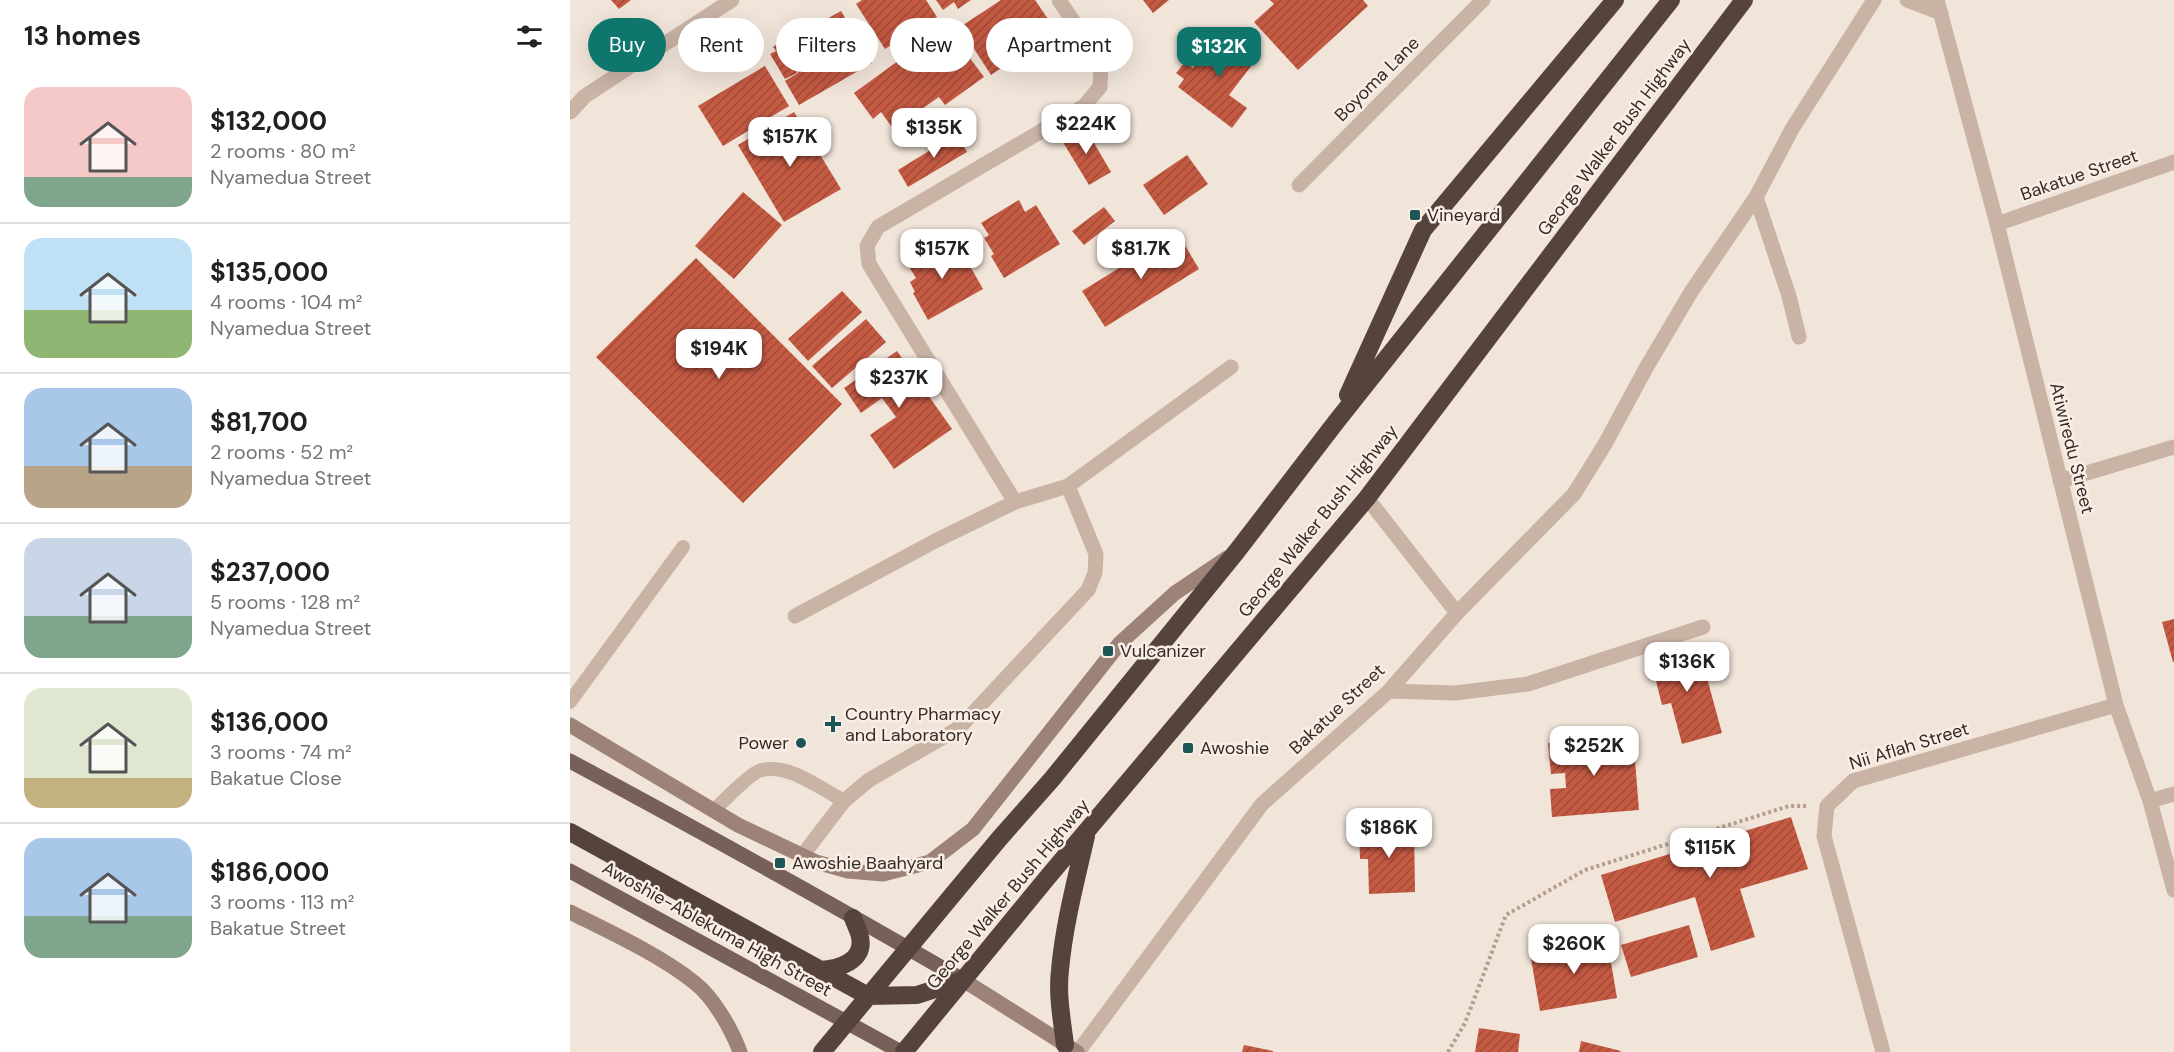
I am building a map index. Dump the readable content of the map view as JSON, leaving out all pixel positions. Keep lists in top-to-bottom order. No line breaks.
{"streets":{"highway":["George Walker Bush Highway"],"main road":["Awoshie-Ablekuma High Street"],"street":["Boyoma Lane","Bakatue Street","Atiwiredu Street","Nii Aflah Street"]},"crossings":[["George Walker Bush Highway","Awoshie-Ablekuma High Street"],["Bakatue Street","Atiwiredu Street"],["Atiwiredu Street","Nii Aflah Street"]],"places":{"transit":["Vineyard","Vulcanizer","Awoshie","Awoshie Baahyard"],"health":["Country Pharmacy and Laboratory"],"other":["Power"]},"page":{"heading":"13 homes","chip":["Buy","Rent","Filters","New","Apartment"],"price":["$132K","$224K","$135K","$157K","$157K","$81.7K","$194K","$237K","$136K","$252K","$186K","$115K","$260K"],"list":[{"name":"$132,000","note":"2 rooms · 80 m² · Nyamedua Street"},{"name":"$135,000","note":"4 rooms · 104 m² · Nyamedua Street"},{"name":"$81,700","note":"2 rooms · 52 m² · Nyamedua Street"},{"name":"$237,000","note":"5 rooms · 128 m² · Nyamedua Street"},{"name":"$136,000","note":"3 rooms · 74 m² · Bakatue Close"},{"name":"$186,000","note":"3 rooms · 113 m² · Bakatue Street"}]}}
